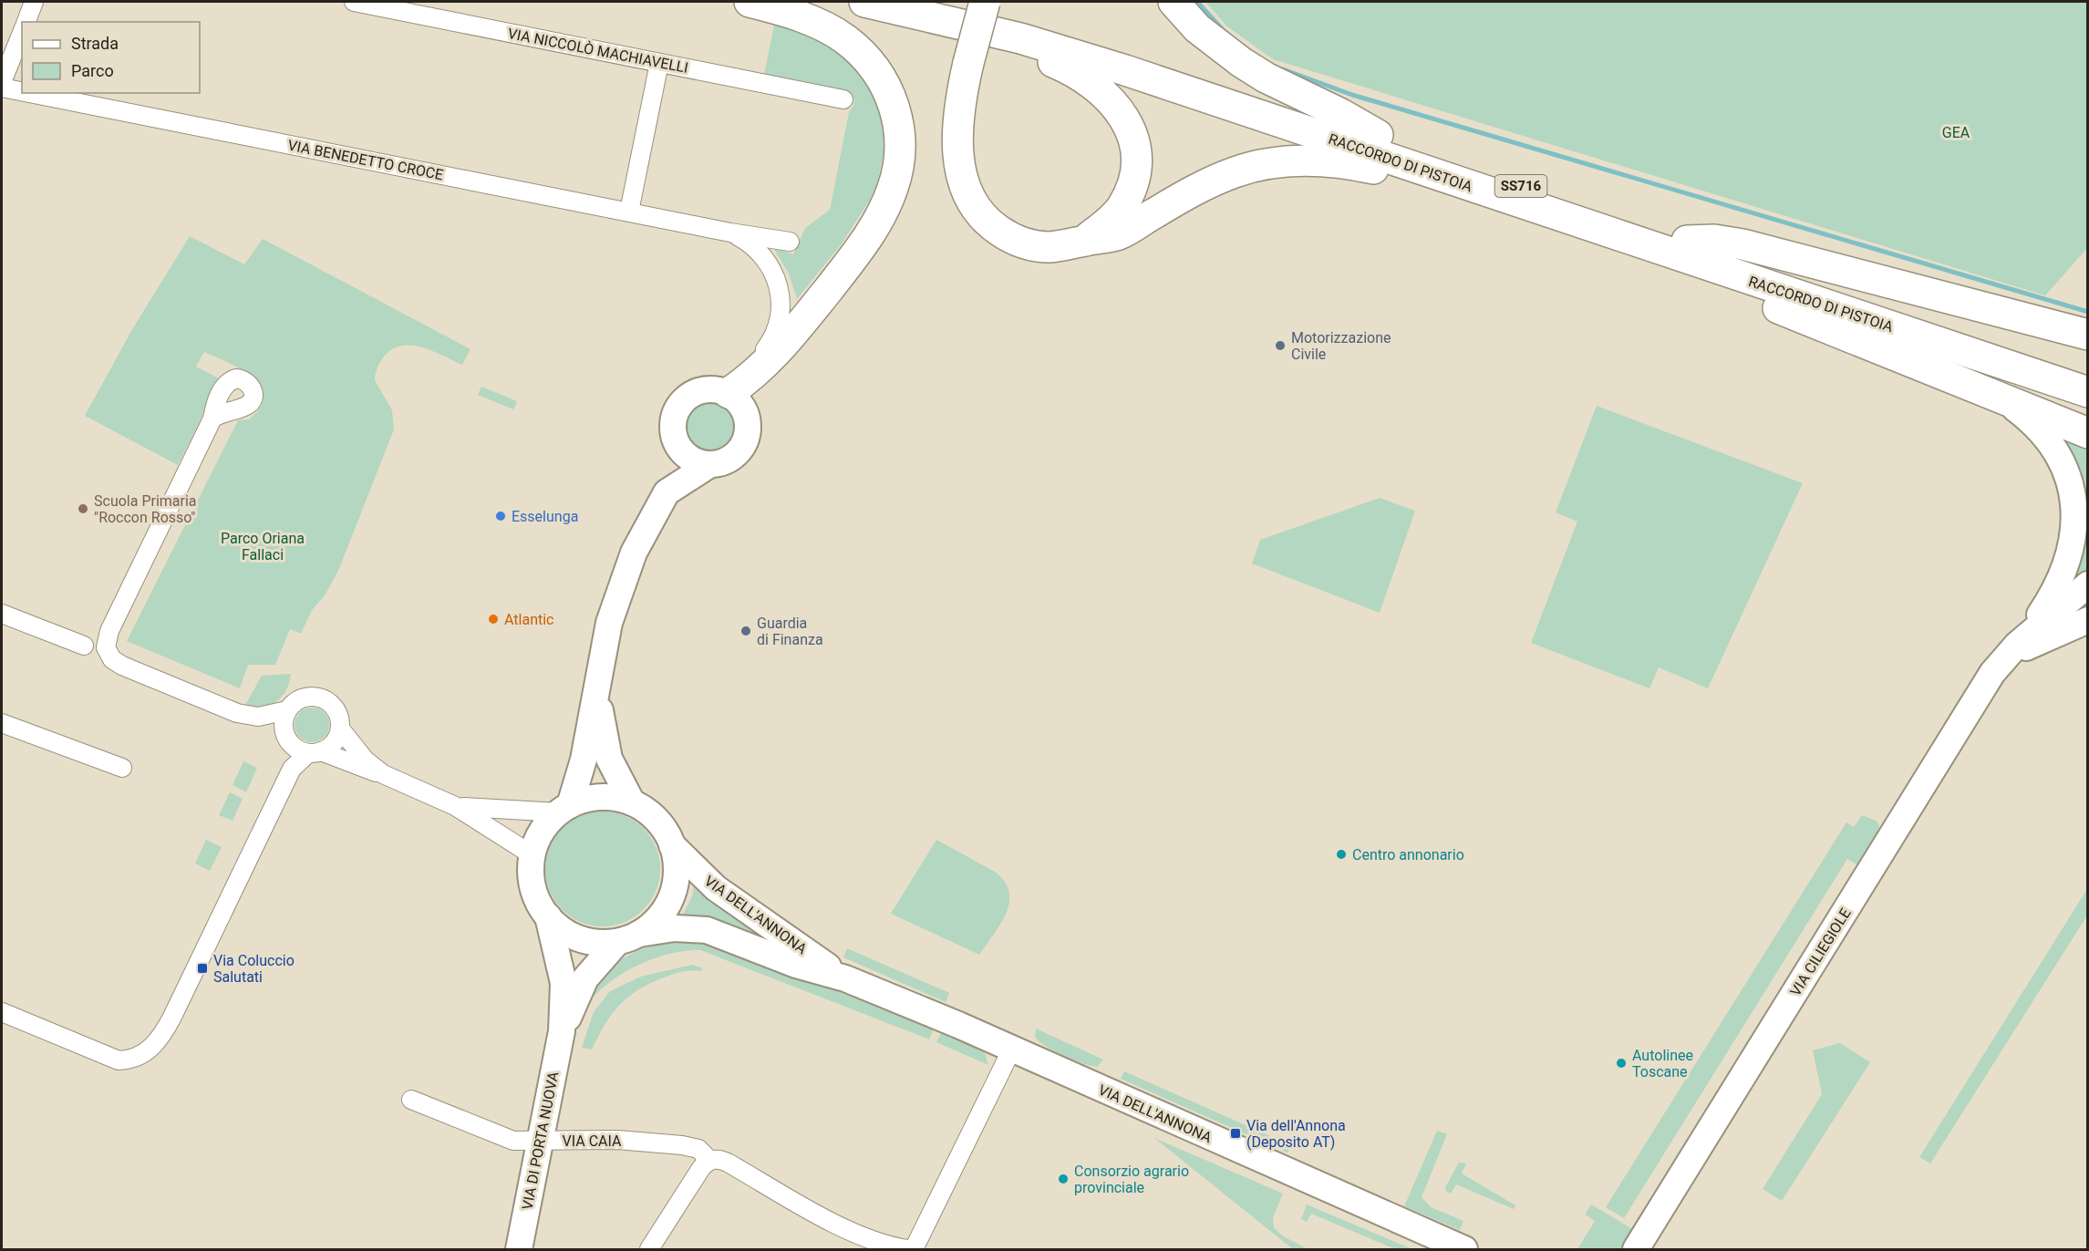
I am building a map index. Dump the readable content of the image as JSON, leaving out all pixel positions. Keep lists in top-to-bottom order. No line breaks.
{"streets":{"highway":["RACCORDO DI PISTOIA","SS716"],"street":["VIA NICCOLÒ MACHIAVELLI","VIA BENEDETTO CROCE","VIA DELL'ANNONA","VIA CILIEGIOLE","VIA DI PORTA NUOVA","VIA CAIA"]},"crossings":[["VIA DELL'ANNONA","VIA DI PORTA NUOVA"],["VIA DI PORTA NUOVA","VIA CAIA"]],"parks":["GEA","Parco Oriana Fallaci"],"places":{"other":["Motorizzazione Civile","Scuola Primaria \"Roccon Rosso\"","Esselunga","Atlantic","Guardia di Finanza","Centro annonario","Autolinee Toscane","Consorzio agrario provinciale"],"transit":["Via Coluccio Salutati","Via dell'Annona (Deposito AT)"]},"legend":["Strada","Parco"]}
